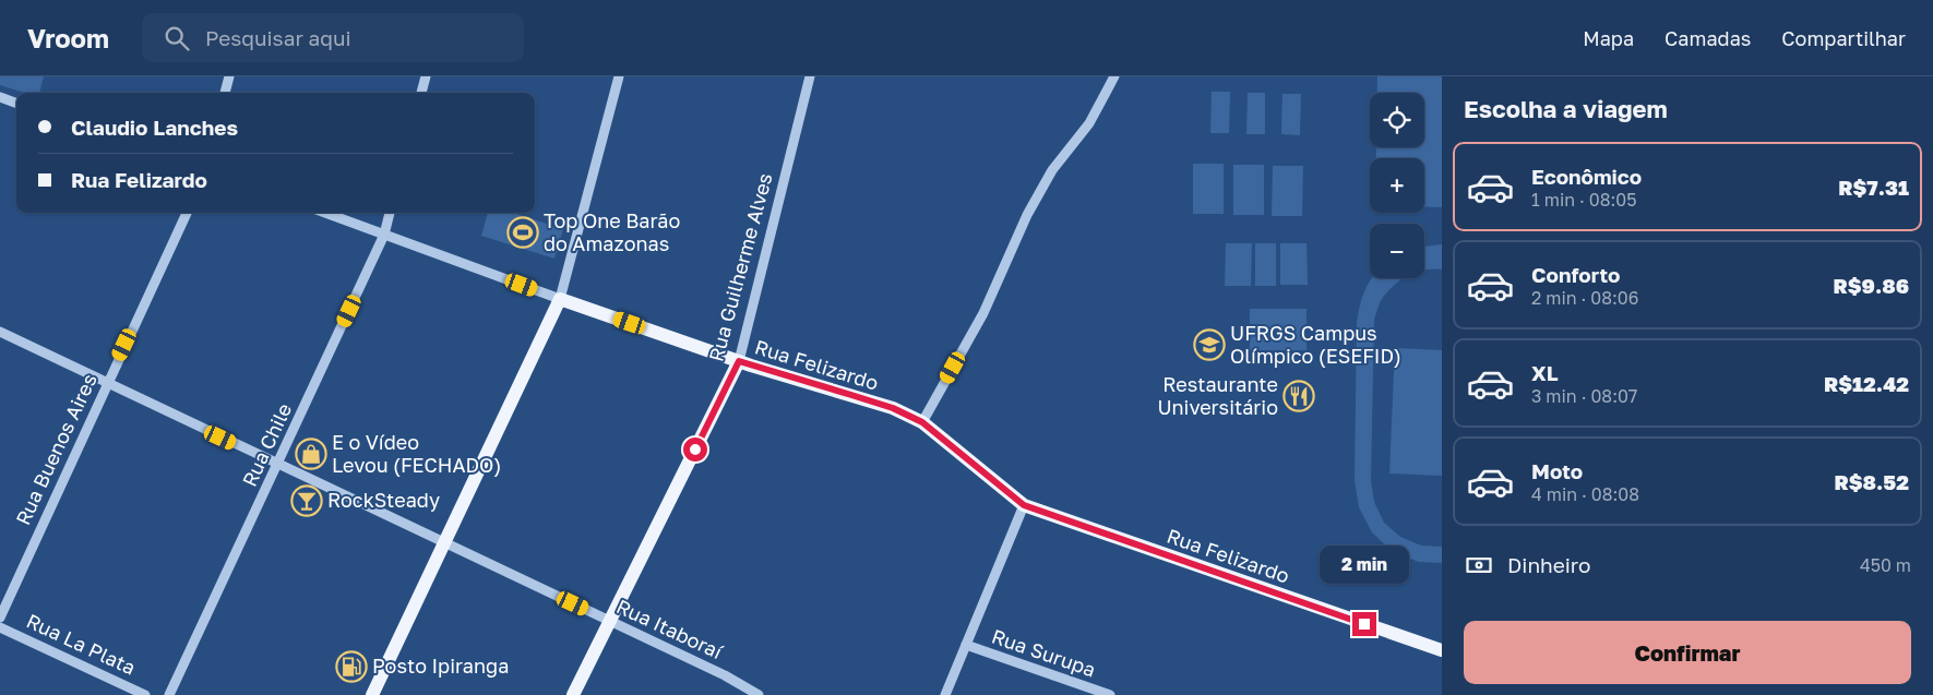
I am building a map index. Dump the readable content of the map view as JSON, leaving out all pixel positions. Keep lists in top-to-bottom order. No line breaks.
{"streets":{"main road":["Rua Guilherme Alves","Rua Felizardo"],"street":["Rua Chile","Rua Buenos Aires","Rua Itaboraí","Rua La Plata","Rua Surupa"]},"crossings":[["Rua Guilherme Alves","Rua Felizardo"],["Rua Guilherme Alves","Rua Itaboraí"],["Rua Felizardo","Rua Chile"],["Rua Chile","Rua Itaboraí"],["Rua Buenos Aires","Rua Itaboraí"]],"places":{"sports":["Top One Barão do Amazonas"],"school or university":["UFRGS Campus Olímpico (ESEFID)"],"restaurant":["Restaurante Universitário"],"shop":["E o Vídeo Levou (FECHADO)"],"bar":["RockSteady"],"fuel station":["Posto Ipiranga"]},"page":{"header":"Vroom","search":"Pesquisar aqui","nav":["Mapa","Camadas","Compartilhar"],"heading":"Escolha a viagem","map_buttons":["+","−"],"banner":["Claudio Lanches","Rua Felizardo"],"list":[{"name":"Econômico","note":"1 min · 08:05","value":"R$7.31"},{"name":"Conforto","note":"2 min · 08:06","value":"R$9.86"},{"name":"XL","note":"3 min · 08:07","value":"R$12.42"},{"name":"Moto","note":"4 min · 08:08","value":"R$8.52"}],"pay":["Dinheiro","450 m"],"bubble":"2 min","buttons":"Confirmar"}}
